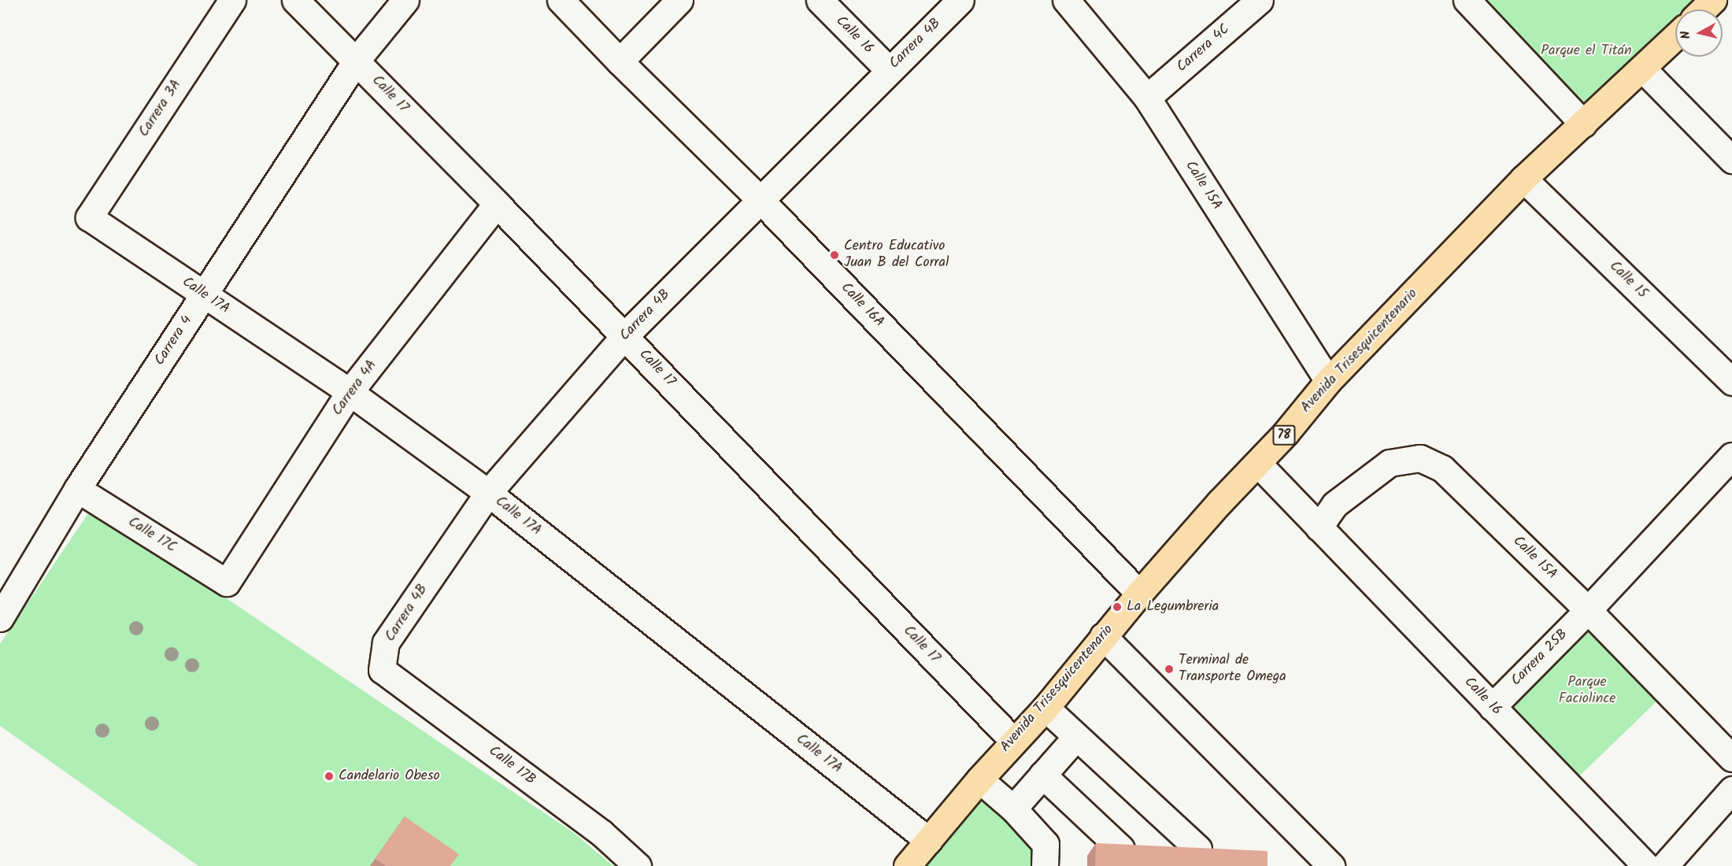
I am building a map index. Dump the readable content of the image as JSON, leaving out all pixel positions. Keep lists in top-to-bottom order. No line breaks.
{"streets":{"highway":["Avenida Trisesquicentenario","78"],"street":["Calle 16","Carrera 4B","Carrera 4C","Calle 17","Carrera 3A","Calle 15A","Calle 15","Calle 17A","Calle 16A","Carrera 4","Carrera 4A","Calle 17C","Carrera 25B","Calle 17B"]},"crossings":[["Calle 16","Carrera 4B"],["Calle 16","Calle 15A"],["Calle 16","Avenida Trisesquicentenario"],["Calle 16","Carrera 25B"],["Carrera 4B","Calle 17"],["Carrera 4B","Calle 17A"],["Carrera 4B","Calle 16A"],["Carrera 4B","Calle 17B"],["Carrera 4C","Calle 15A"],["Calle 17","Carrera 4"],["Calle 17","Avenida Trisesquicentenario"],["Calle 17","Carrera 4A"],["Carrera 3A","Calle 17A"],["Calle 15A","Avenida Trisesquicentenario"],["Calle 15A","Carrera 25B"],["Calle 15","Avenida Trisesquicentenario"],["Calle 17A","Carrera 4"],["Calle 17A","Avenida Trisesquicentenario"],["Calle 17A","Carrera 4A"],["Calle 16A","Avenida Trisesquicentenario"],["Carrera 4","Calle 17C"],["Carrera 4A","Calle 17C"]],"parks":["Parque el Titán","Parque Faciolince"],"places":["Centro Educativo Juan B del Corral","La Legumbreria","Terminal de Transporte Omega","Candelario Obeso"],"north":"left"}
